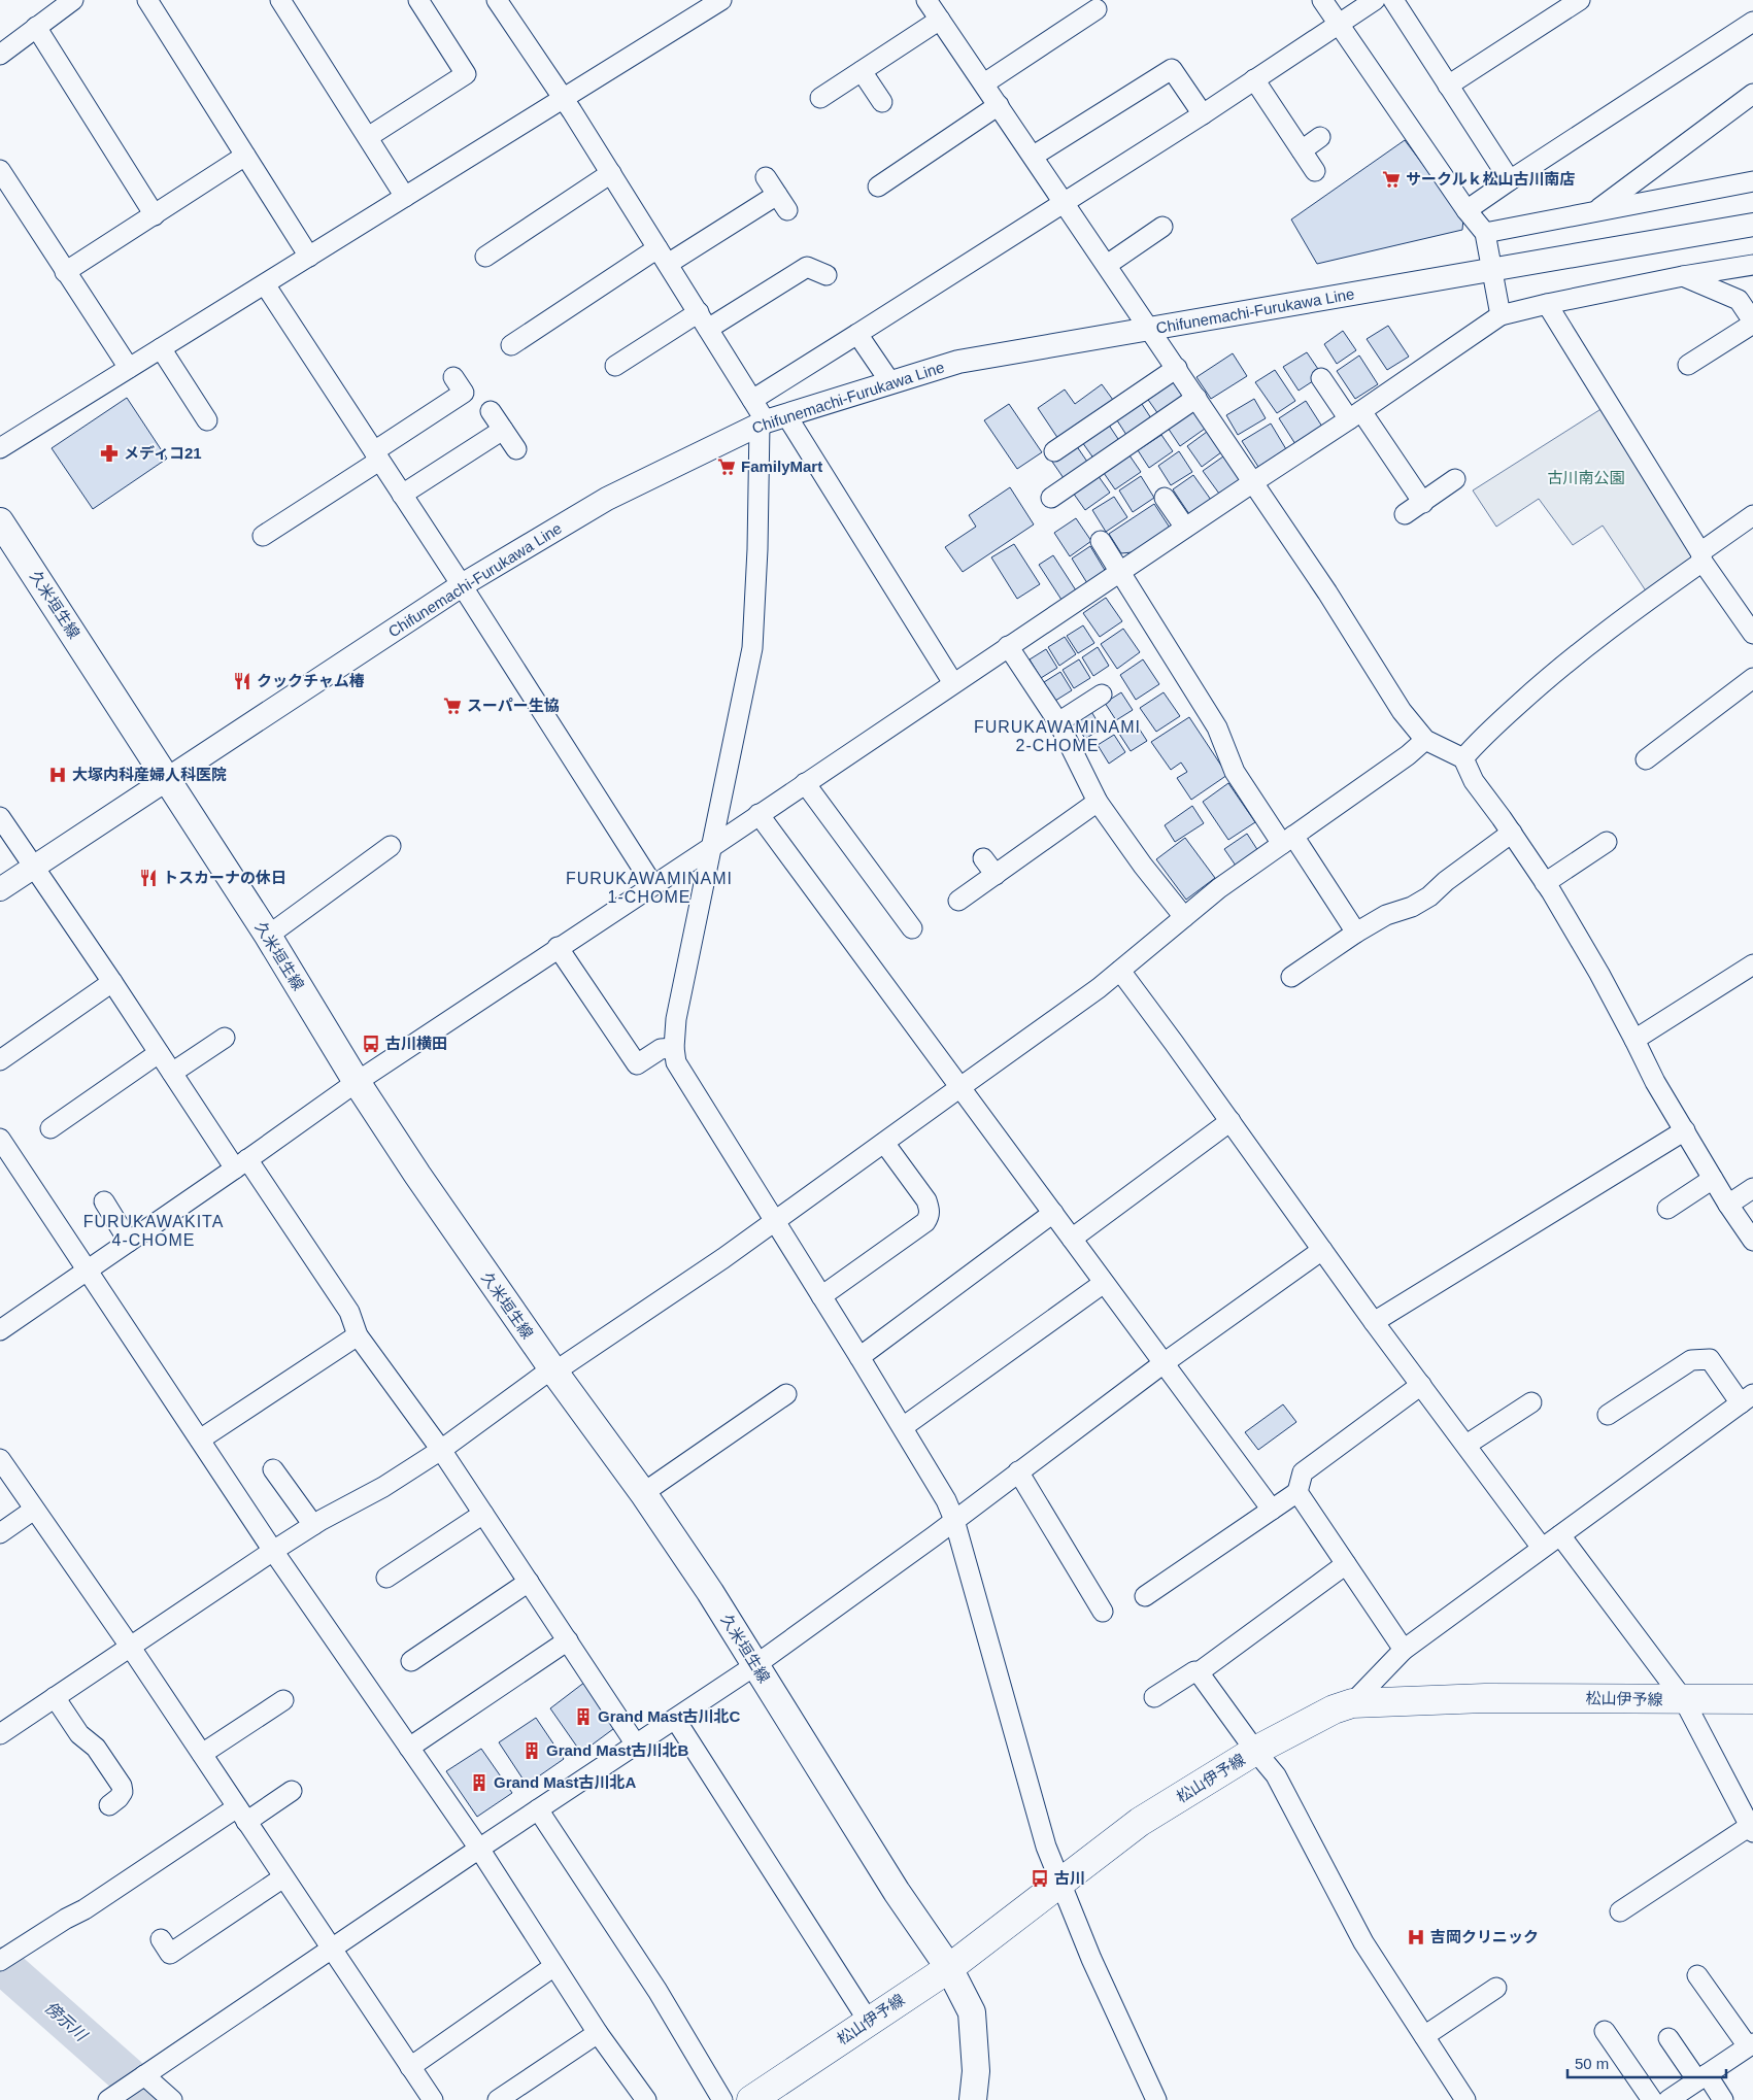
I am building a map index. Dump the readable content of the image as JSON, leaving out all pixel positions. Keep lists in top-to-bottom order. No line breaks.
{"streets":{"main road":["久米垣生線","松山伊予線"],"street":["Chifunemachi-Furukawa Line"]},"crossings":[["Chifunemachi-Furukawa Line","久米垣生線"],["久米垣生線","松山伊予線"]],"districts":["FURUKAWAMINAMI 2-CHOME","FURUKAWAMINAMI 1-CHOME","FURUKAWAKITA 4-CHOME"],"water":["傍示川"],"parks":["古川南公園"],"places":{"supermarket":["サークルｋ松山古川南店","FamilyMart","スーパー生協"],"pharmacy":["メディコ21"],"restaurant":["クックチャム椿","トスカーナの休日"],"hospital":["大塚内科産婦人科医院","吉岡クリニック"],"bus stop":["古川横田","古川"],"building":["Grand Mast古川北C","Grand Mast古川北B","Grand Mast古川北A"]},"scale_bar":"50 m"}
